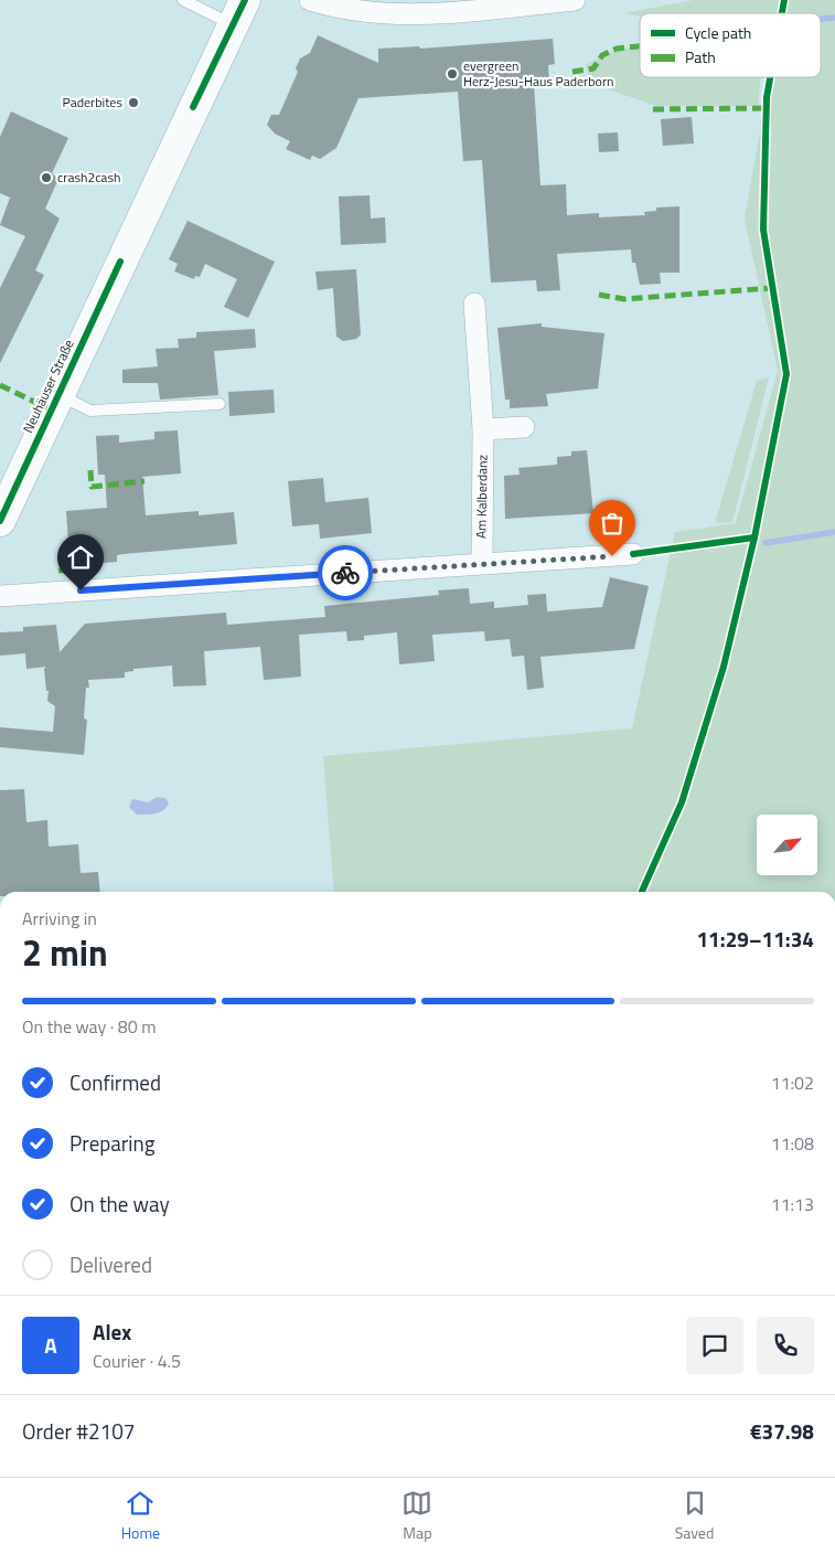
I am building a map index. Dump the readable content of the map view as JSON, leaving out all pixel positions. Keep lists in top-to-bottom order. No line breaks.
{"streets":{"main road":["Neuhäuser Straße"],"street":["Am Kalberdanz"]},"places":["evergreen Herz-Jesu-Haus Paderborn","Paderbites","crash2cash"],"legend":["Cycle path","Path"],"north":"top right","page":{"heading":["2 min","Arriving in","11:29–11:34"],"panel":["Alex","Courier · 4.5","Order #2107","€37.98"],"bar":"On the way · 80 m","list":[["Confirmed","11:02"],["Preparing","11:08"],["On the way","11:13"],"Delivered"],"round":"A","tabs":["Home","Map","Saved"]}}
